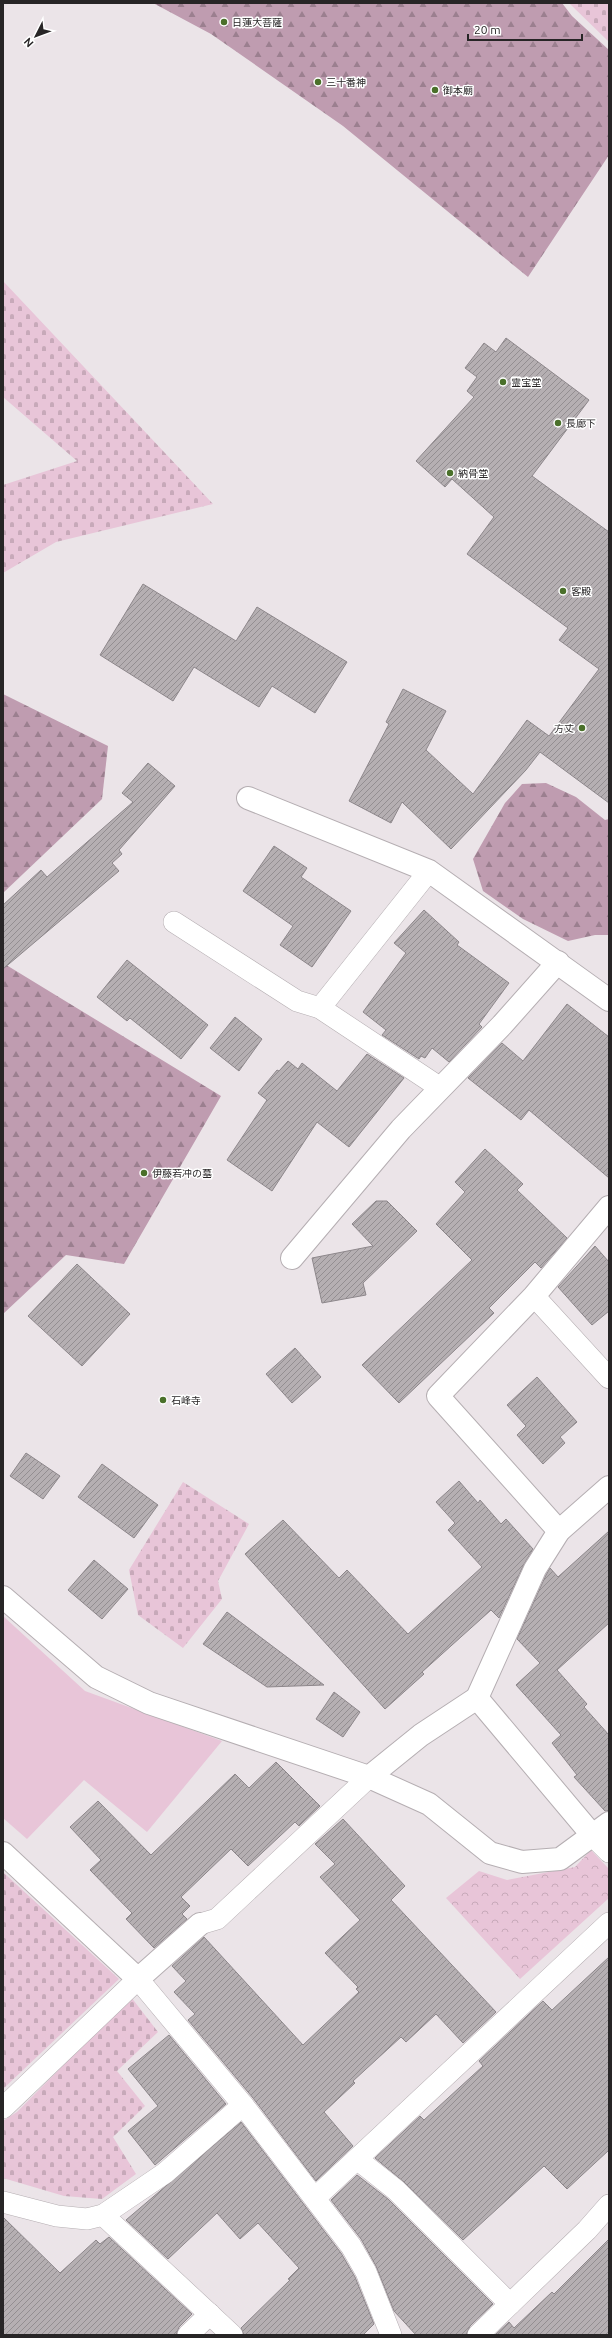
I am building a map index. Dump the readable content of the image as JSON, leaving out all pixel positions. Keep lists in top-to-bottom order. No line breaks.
{"places":["日蓮大菩薩","三十番神","御本廟","霊宝堂","長廊下","納骨堂","客殿","方丈","伊藤若冲の墓","石峰寺"],"scale_bar":"20 m","north":"bottom left"}
